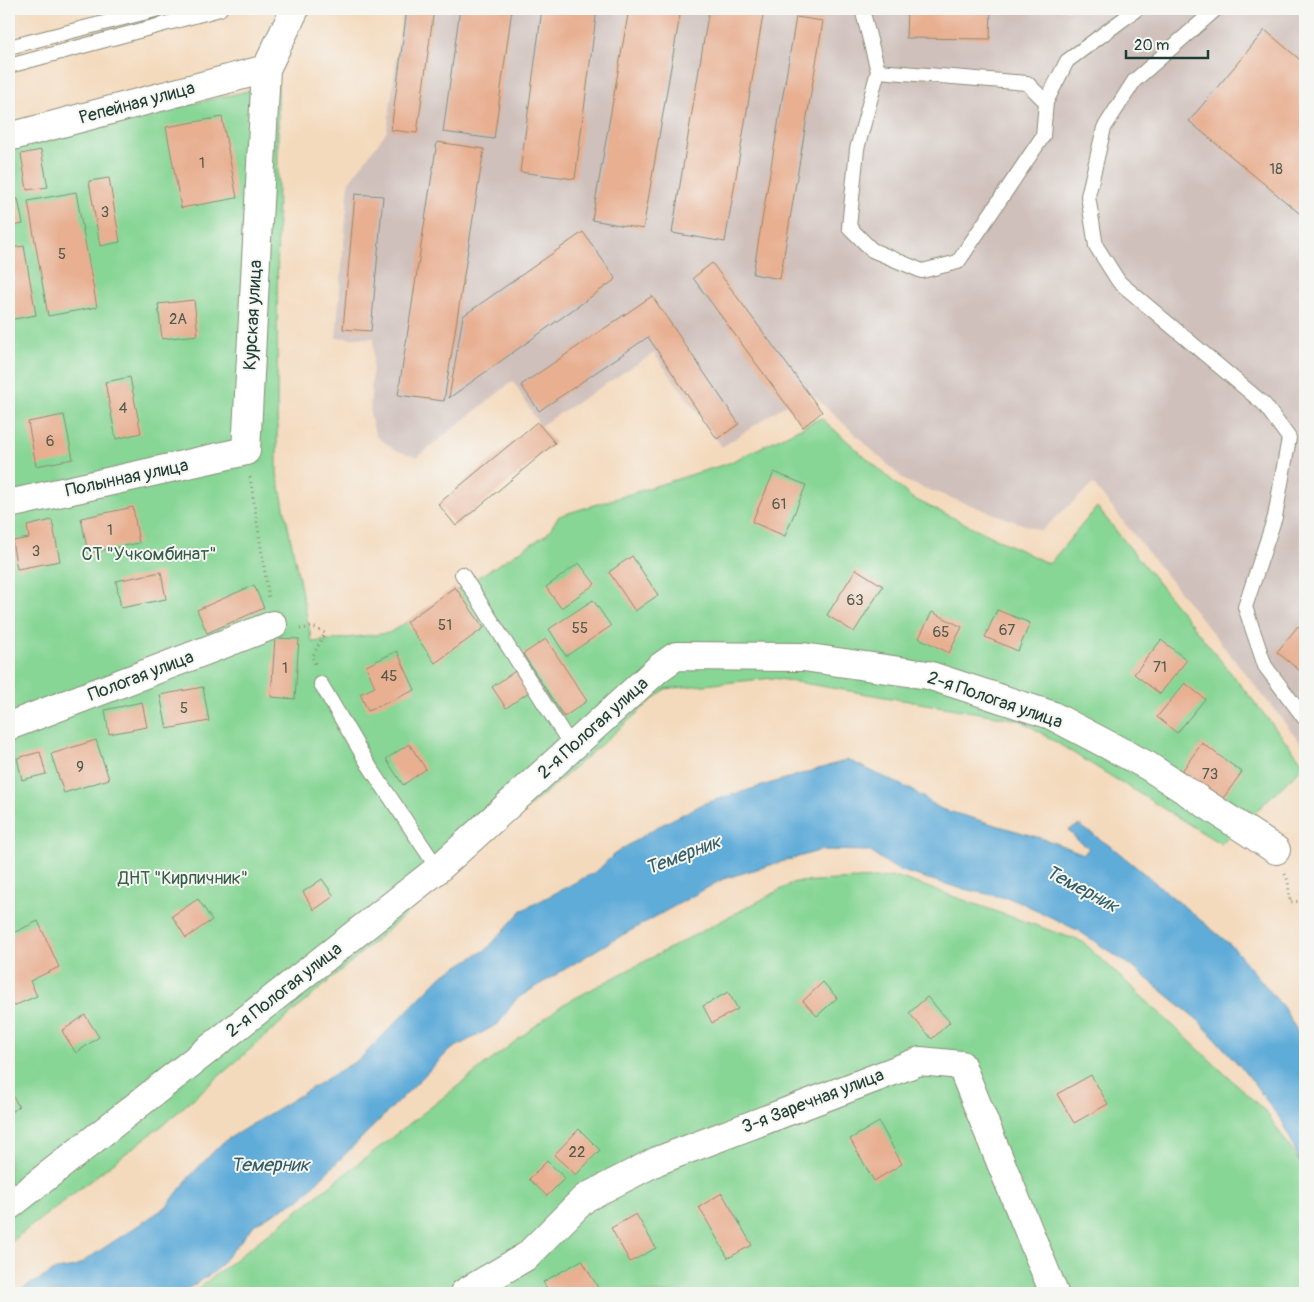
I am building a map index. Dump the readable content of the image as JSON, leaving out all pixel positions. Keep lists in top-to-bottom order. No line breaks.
{"streets":{"street":["Репейная улица","Курская улица","Полынная улица","Пологая улица","2-я Пологая улица","3-я Заречная улица"]},"crossings":[["Репейная улица","Курская улица"],["Курская улица","Полынная улица"]],"water":["Темерник"],"parks":["СТ \"Учкомбинат\"","ДНТ \"Кирпичник\""],"house_numbers":["1","18","3","5","2А","4","6","61","1","3","63","51","55","67","65","71","1","45","5","9","73","22"],"scale_bar":"20 m"}
